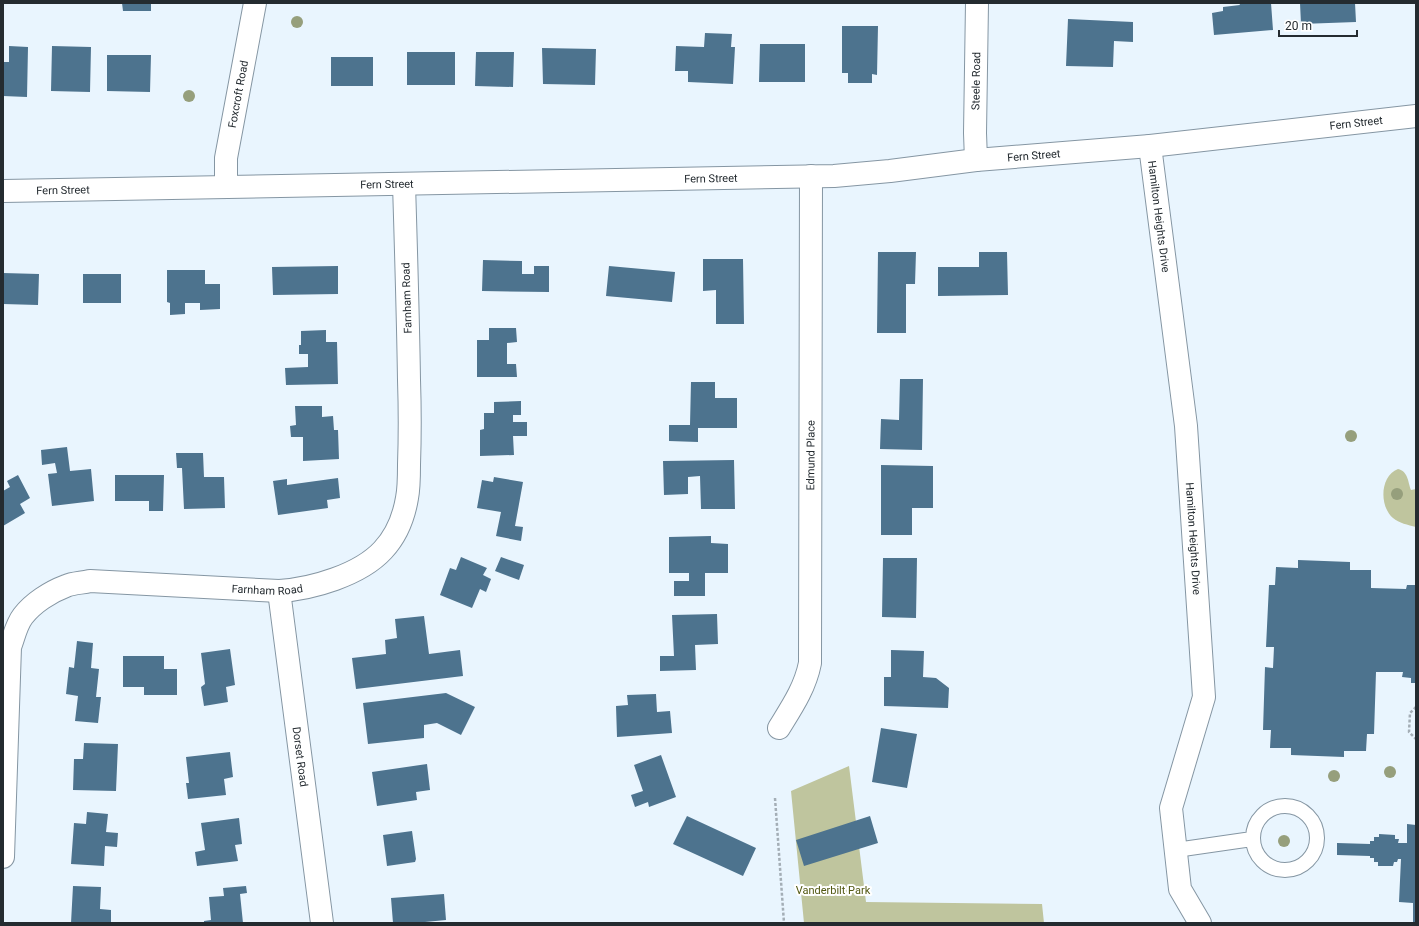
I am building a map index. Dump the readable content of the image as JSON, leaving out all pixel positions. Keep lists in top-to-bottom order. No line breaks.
{"streets":{"street":["Steele Road","Foxcroft Road","Fern Street","Hamilton Heights Drive","Farnham Road","Edmund Place","Dorset Road"]},"crossings":[["Steele Road","Fern Street"],["Foxcroft Road","Fern Street"],["Fern Street","Hamilton Heights Drive"],["Fern Street","Farnham Road"],["Fern Street","Edmund Place"],["Farnham Road","Dorset Road"]],"parks":["Vanderbilt Park"],"scale_bar":"20 m"}
